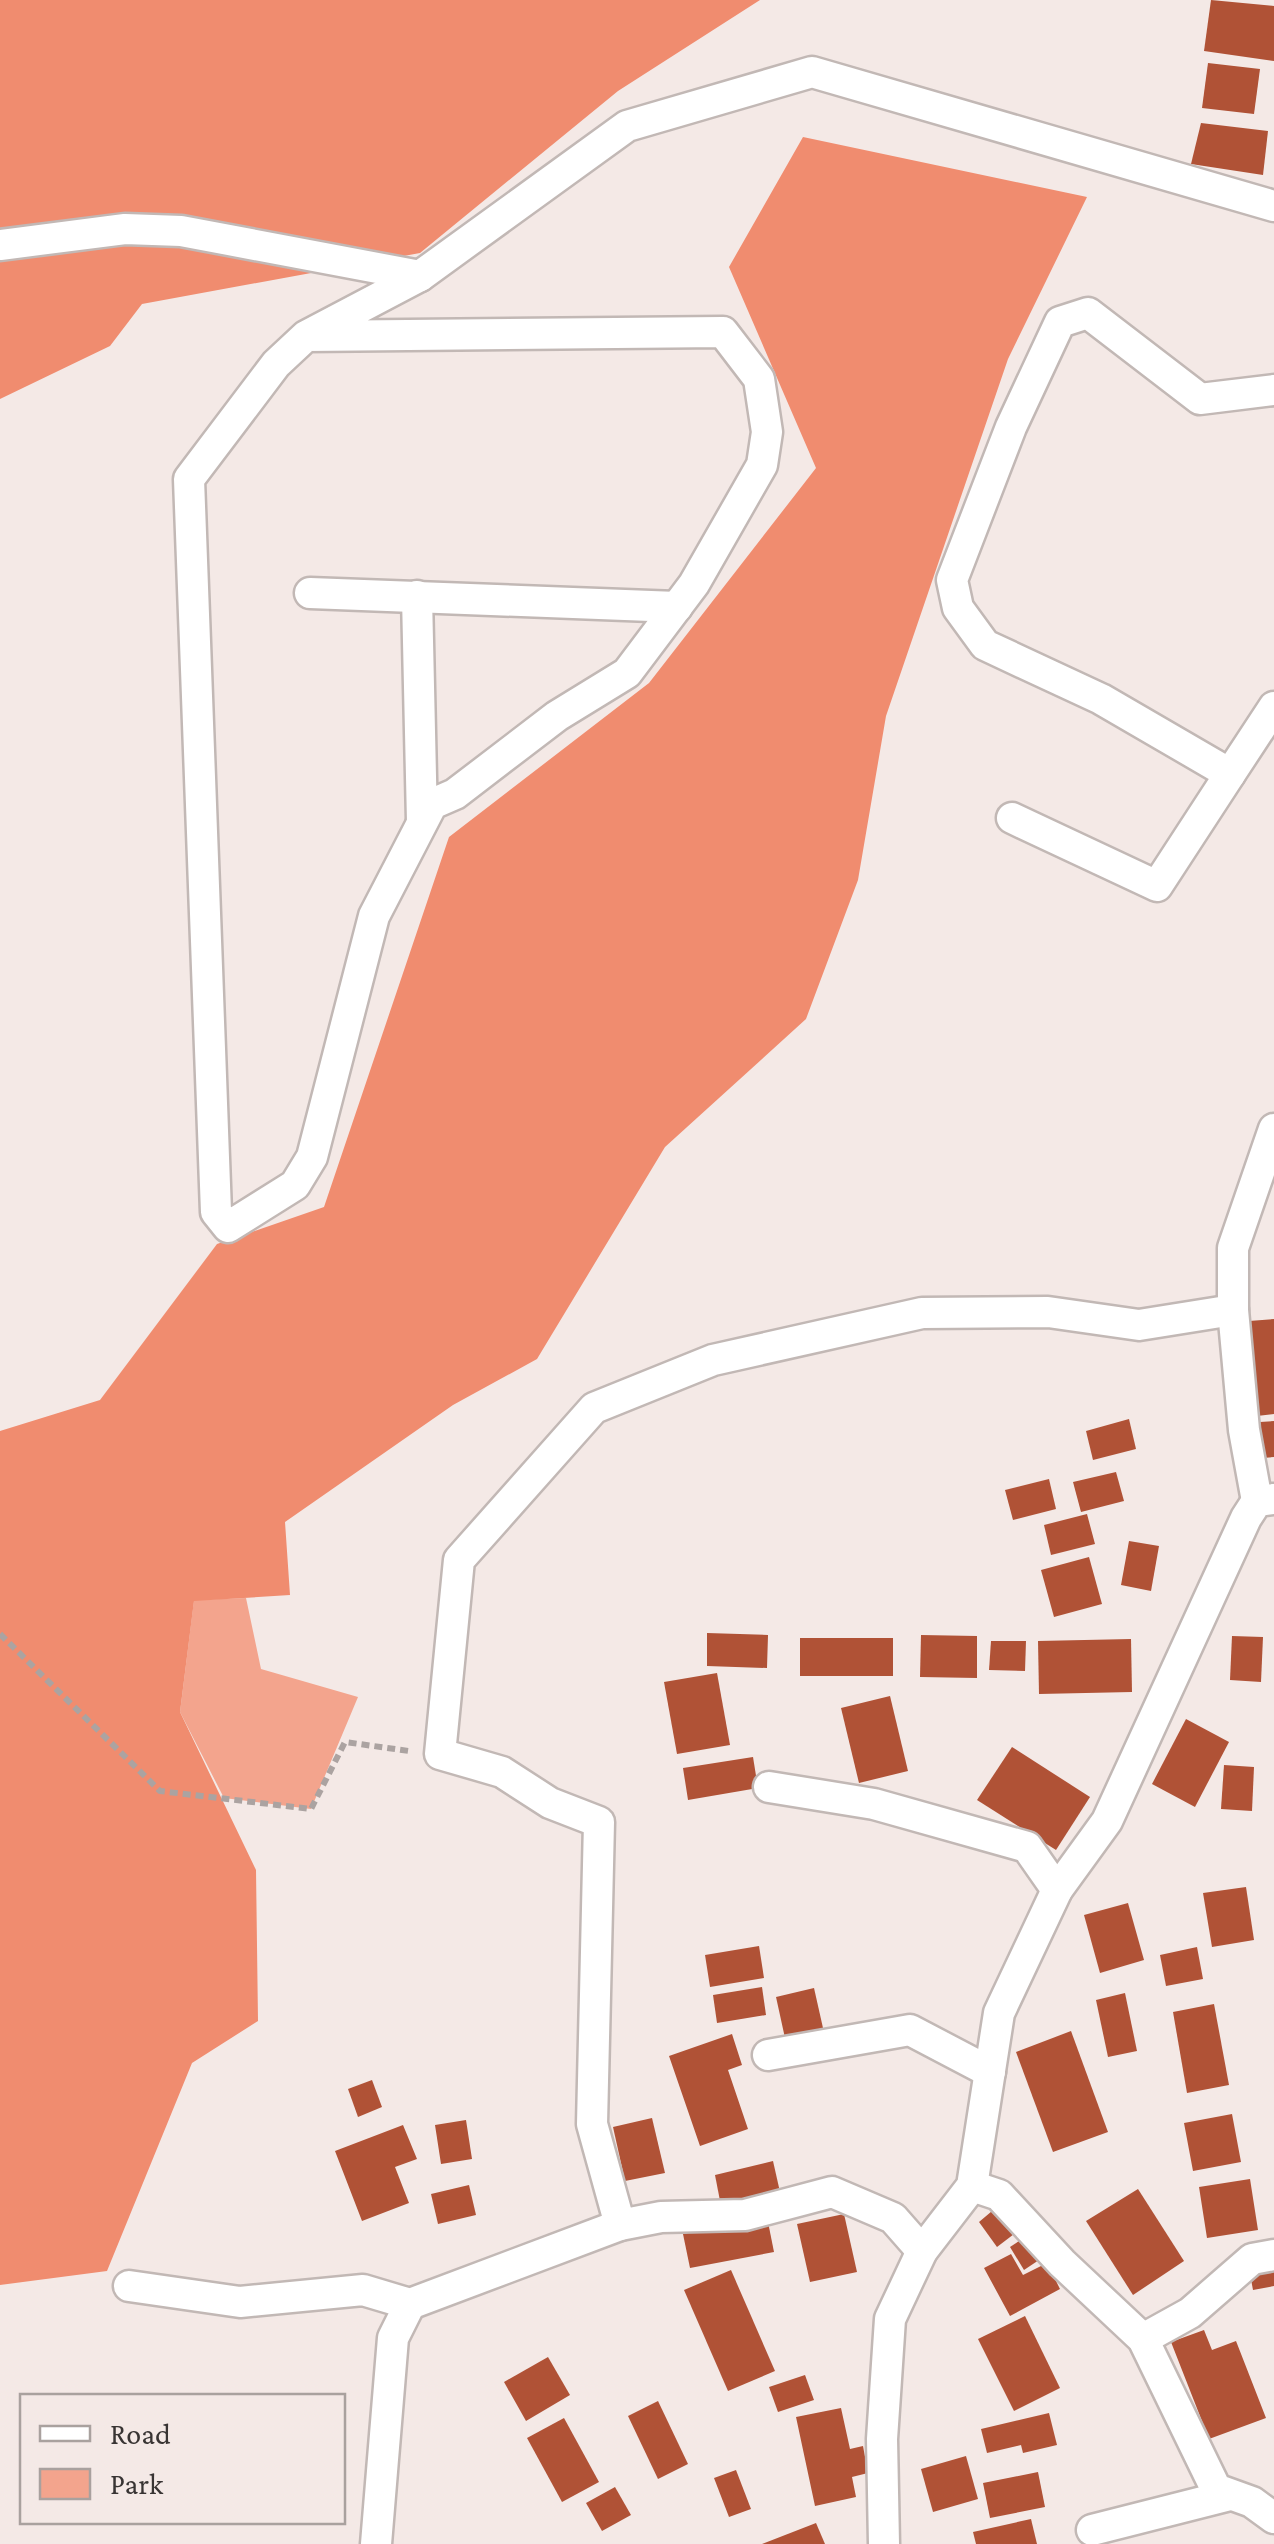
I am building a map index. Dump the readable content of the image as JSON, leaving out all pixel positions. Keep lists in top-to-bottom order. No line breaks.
{"legend":["Road","Park"]}
